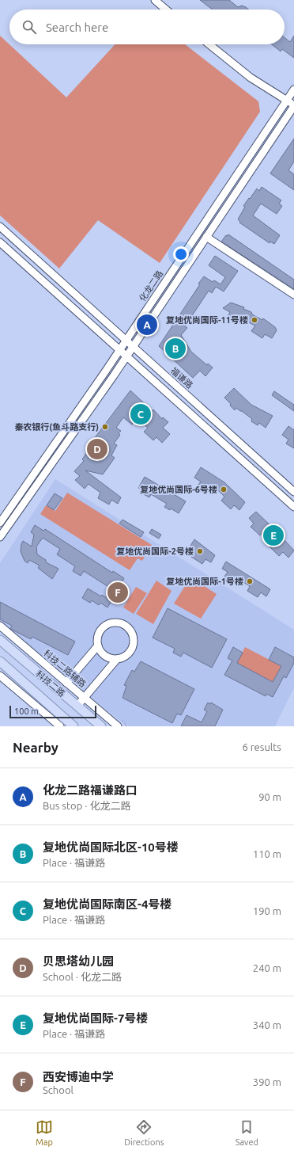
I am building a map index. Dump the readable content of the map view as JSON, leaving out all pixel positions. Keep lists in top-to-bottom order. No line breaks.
{"streets":{"main road":["科技二路"],"street":["化龙二路","福谦路","科技二路辅路"]},"crossings":[["化龙二路","福谦路"]],"places":["复地优尚国际-11号楼","秦农银行(鱼斗路支行)","复地优尚国际-6号楼","复地优尚国际-2号楼","复地优尚国际-1号楼"],"scale_bar":"100 m","page":{"search":"Search here","pins":["A","B","C","D","E","F"],"scale":"100 m","heading":["Nearby","6 results"],"list":[{"mark":"A","name":"化龙二路福谦路口","note":"Bus stop · 化龙二路","value":"90 m"},{"mark":"B","name":"复地优尚国际北区-10号楼","note":"Place · 福谦路","value":"110 m"},{"mark":"C","name":"复地优尚国际南区-4号楼","note":"Place · 福谦路","value":"190 m"},{"mark":"D","name":"贝思塔幼儿园","note":"School · 化龙二路","value":"240 m"},{"mark":"E","name":"复地优尚国际-7号楼","note":"Place · 福谦路","value":"340 m"},{"mark":"F","name":"西安博迪中学","note":"School","value":"390 m"}],"nav":["Map","Directions","Saved"]}}
